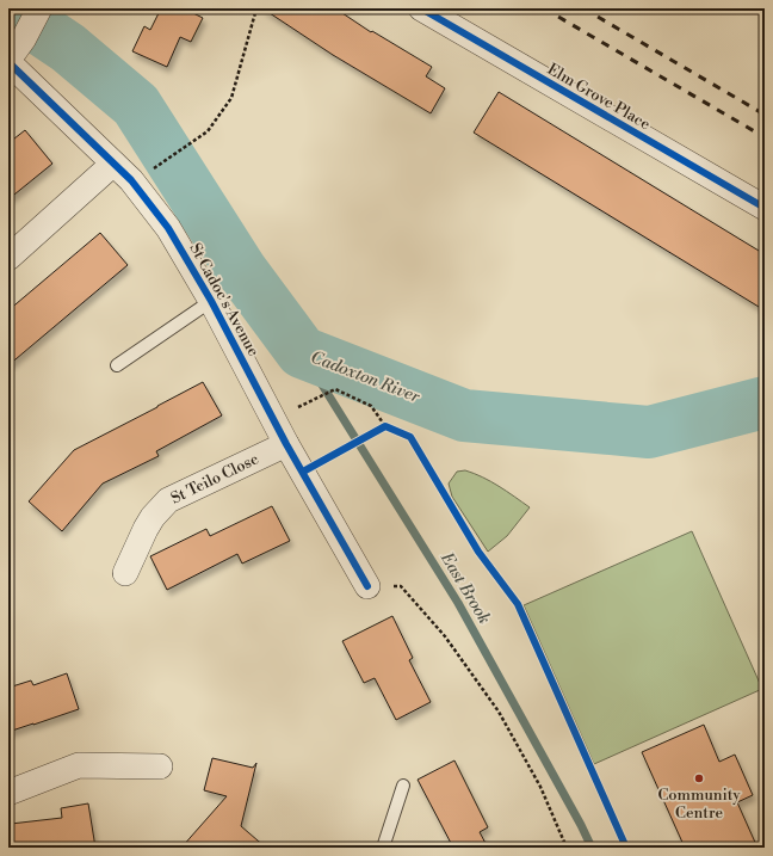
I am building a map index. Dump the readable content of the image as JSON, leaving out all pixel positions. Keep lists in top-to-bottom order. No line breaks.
{"streets":{"street":["Elm Grove Place","St Cadoc's Avenue","St Teilo Close"]},"crossings":[["St Cadoc's Avenue","St Teilo Close"]],"water":["Cadoxton River","East Brook"],"places":["Community Centre"]}
